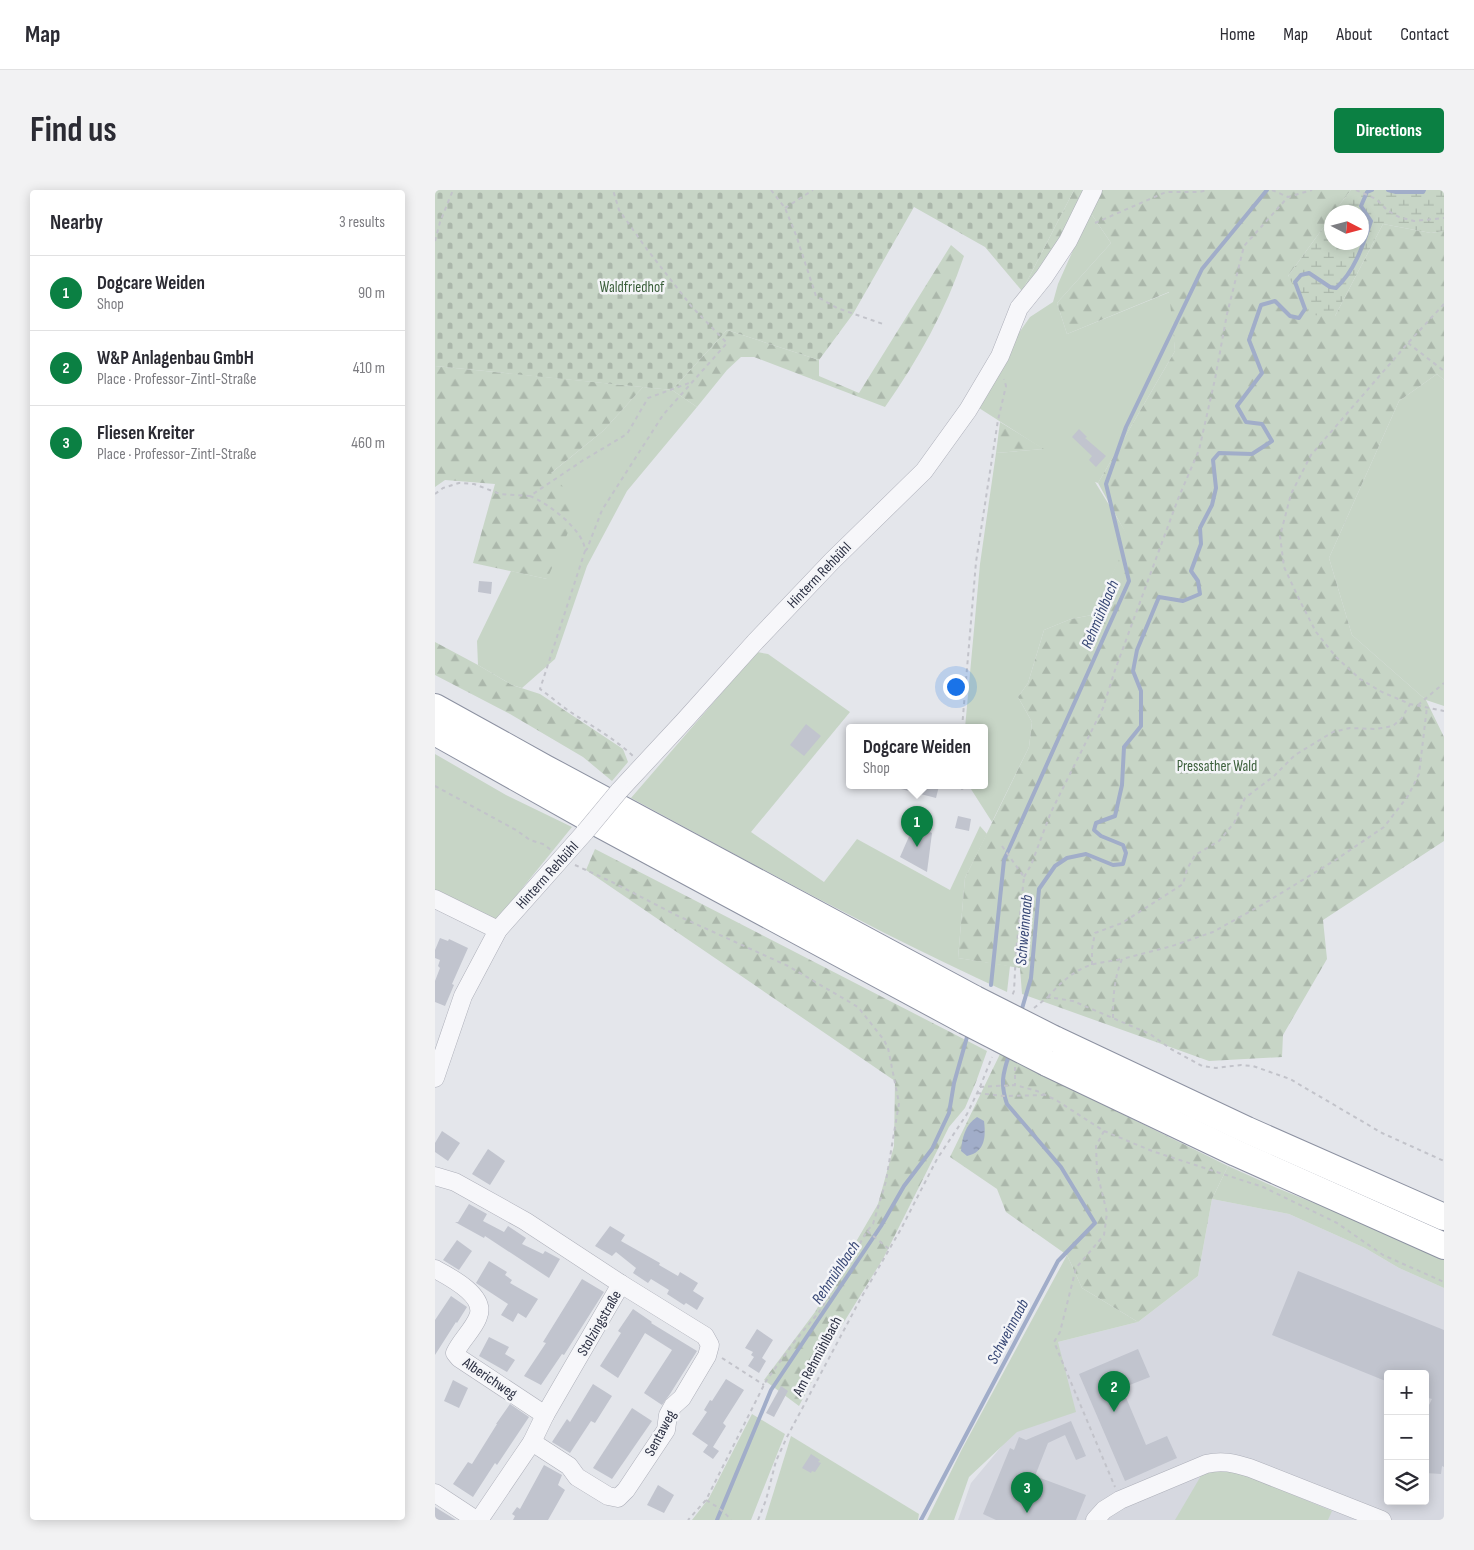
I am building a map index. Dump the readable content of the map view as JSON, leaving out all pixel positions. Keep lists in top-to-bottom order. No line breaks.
{"streets":{"street":["Hinterm Rehbühl","Stolzingstraße","Alberichweg","Sentaweg"],"path":["Am Rehmühlbach"]},"crossings":[["Stolzingstraße","Alberichweg"],["Stolzingstraße","Sentaweg"]],"water":["Rehmühlbach","Schweinnaab"],"parks":["Waldfriedhof","Pressather Wald"],"north":"right","page":{"header":"Map","nav":["Home","Map","About","Contact"],"buttons":"Directions","title":"Find us","heading":["Nearby","3 results"],"list":[{"mark":"1","name":"Dogcare Weiden","note":"Shop","value":"90 m"},{"mark":"2","name":"W&P Anlagenbau GmbH","note":"Place · Professor-Zintl-Straße","value":"410 m"},{"mark":"3","name":"Fliesen Kreiter","note":"Place · Professor-Zintl-Straße","value":"460 m"}],"popup":["Dogcare Weiden","Shop"],"pins":["1","2","3"],"map_buttons":["+","−"]}}
